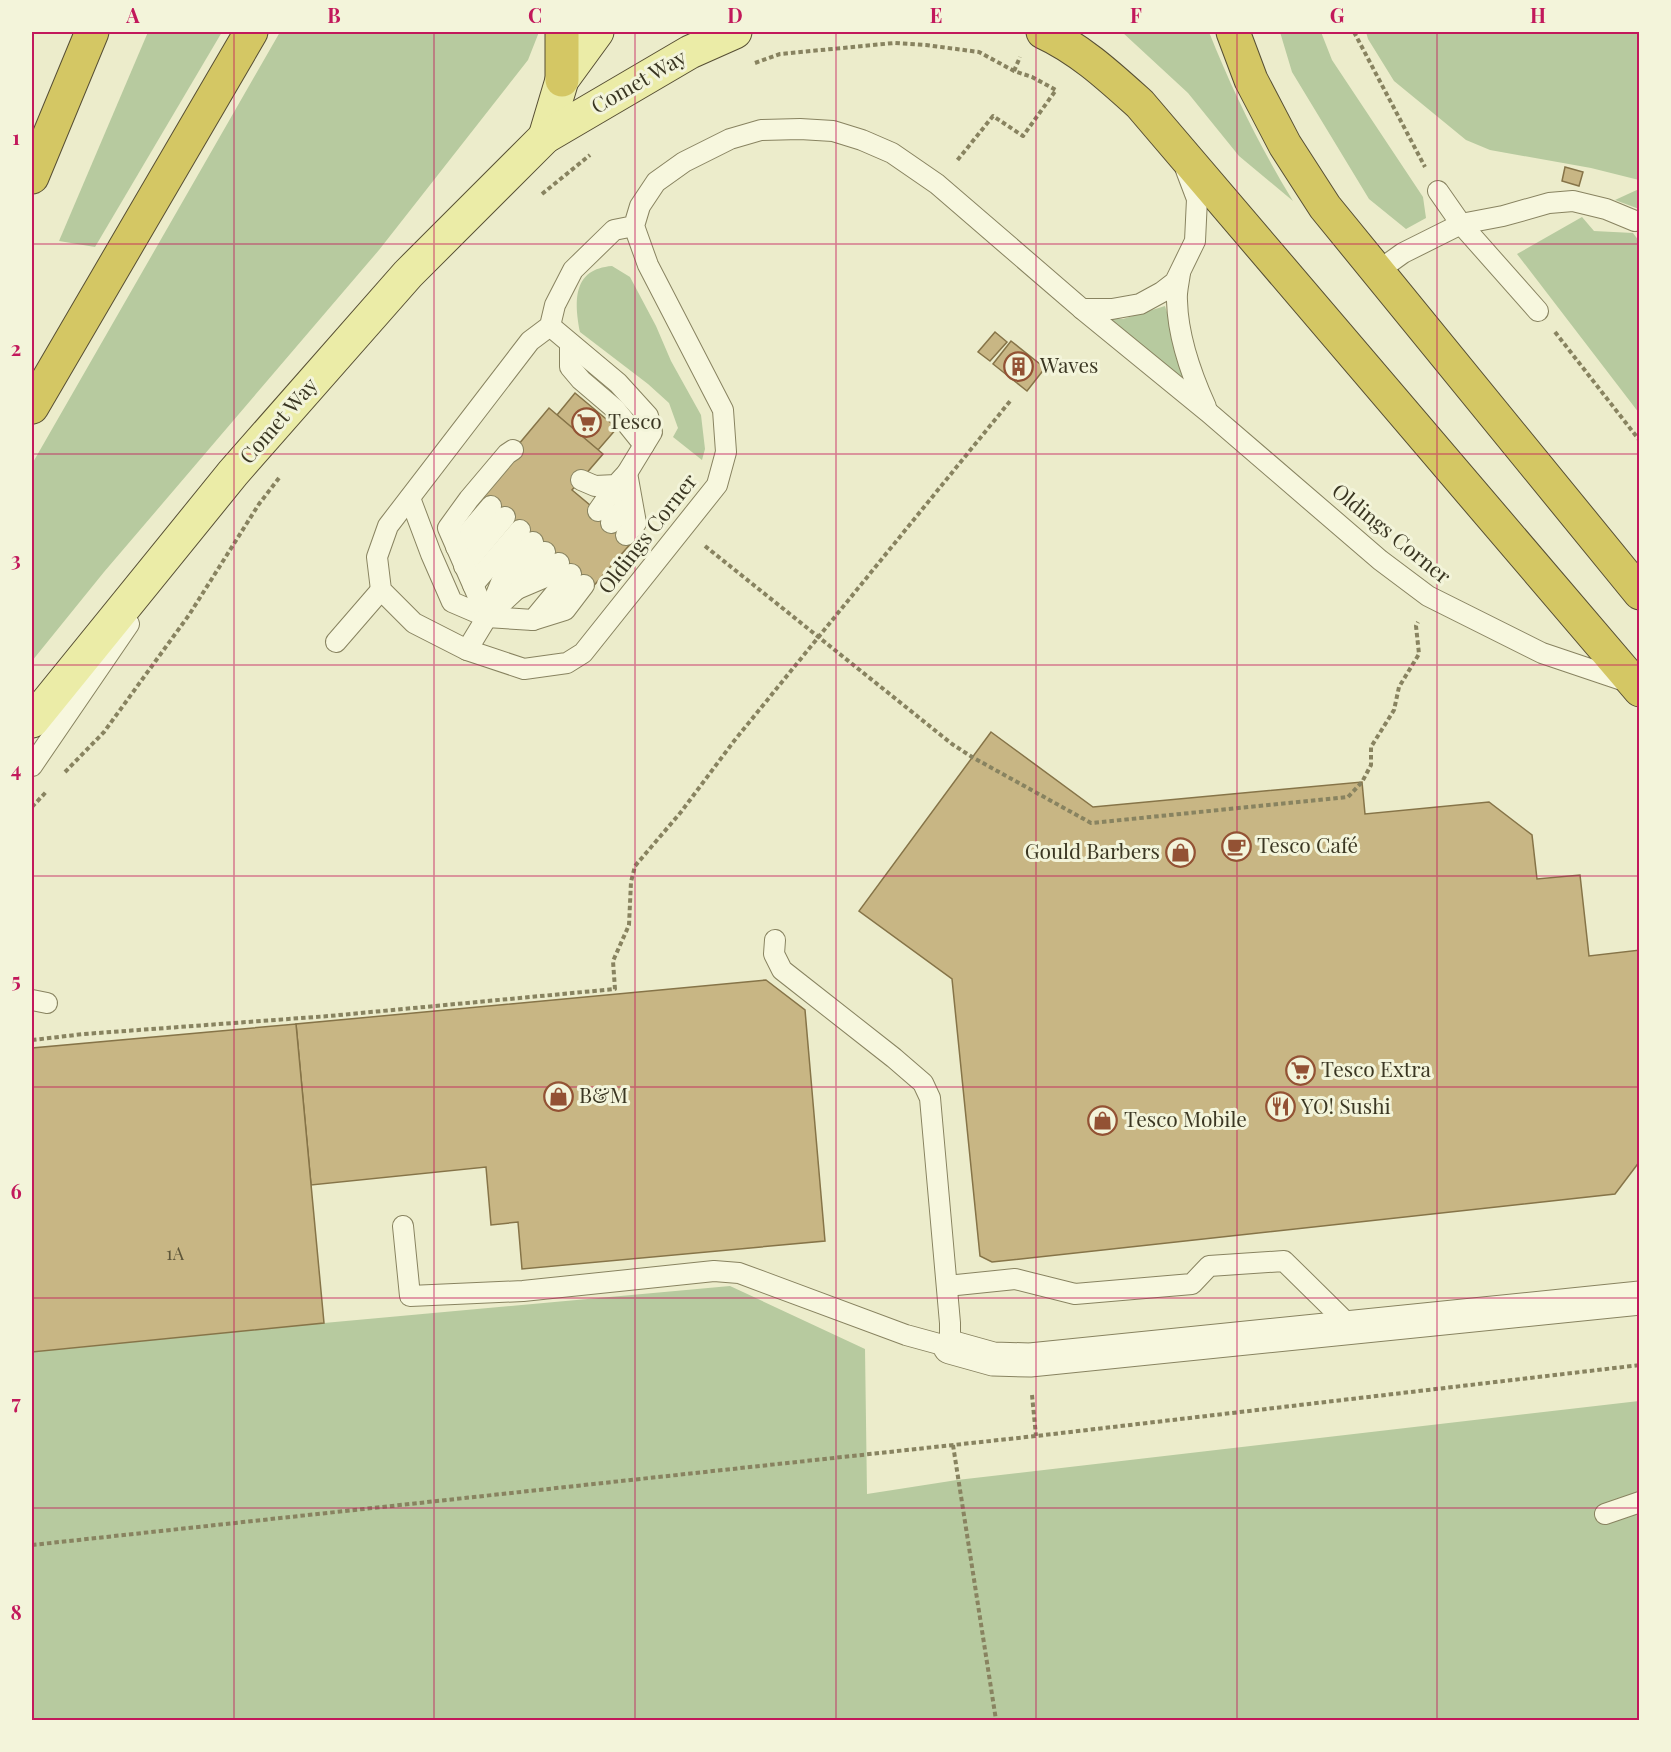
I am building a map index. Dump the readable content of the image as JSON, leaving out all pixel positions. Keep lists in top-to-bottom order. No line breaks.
{"streets":{"main road":["Comet Way"],"lane":["Oldings Corner"]},"places":{"building":["Waves"],"supermarket":["Tesco","Tesco Extra"],"cafe":["Tesco Café"],"shop":["Gould Barbers","B&M","Tesco Mobile"],"restaurant":["YO! Sushi"]},"house_numbers":["1A"],"grid":{"columns":["A","B","C","D","E","F","G","H"],"rows":["1","2","3","4","5","6","7","8"]}}
